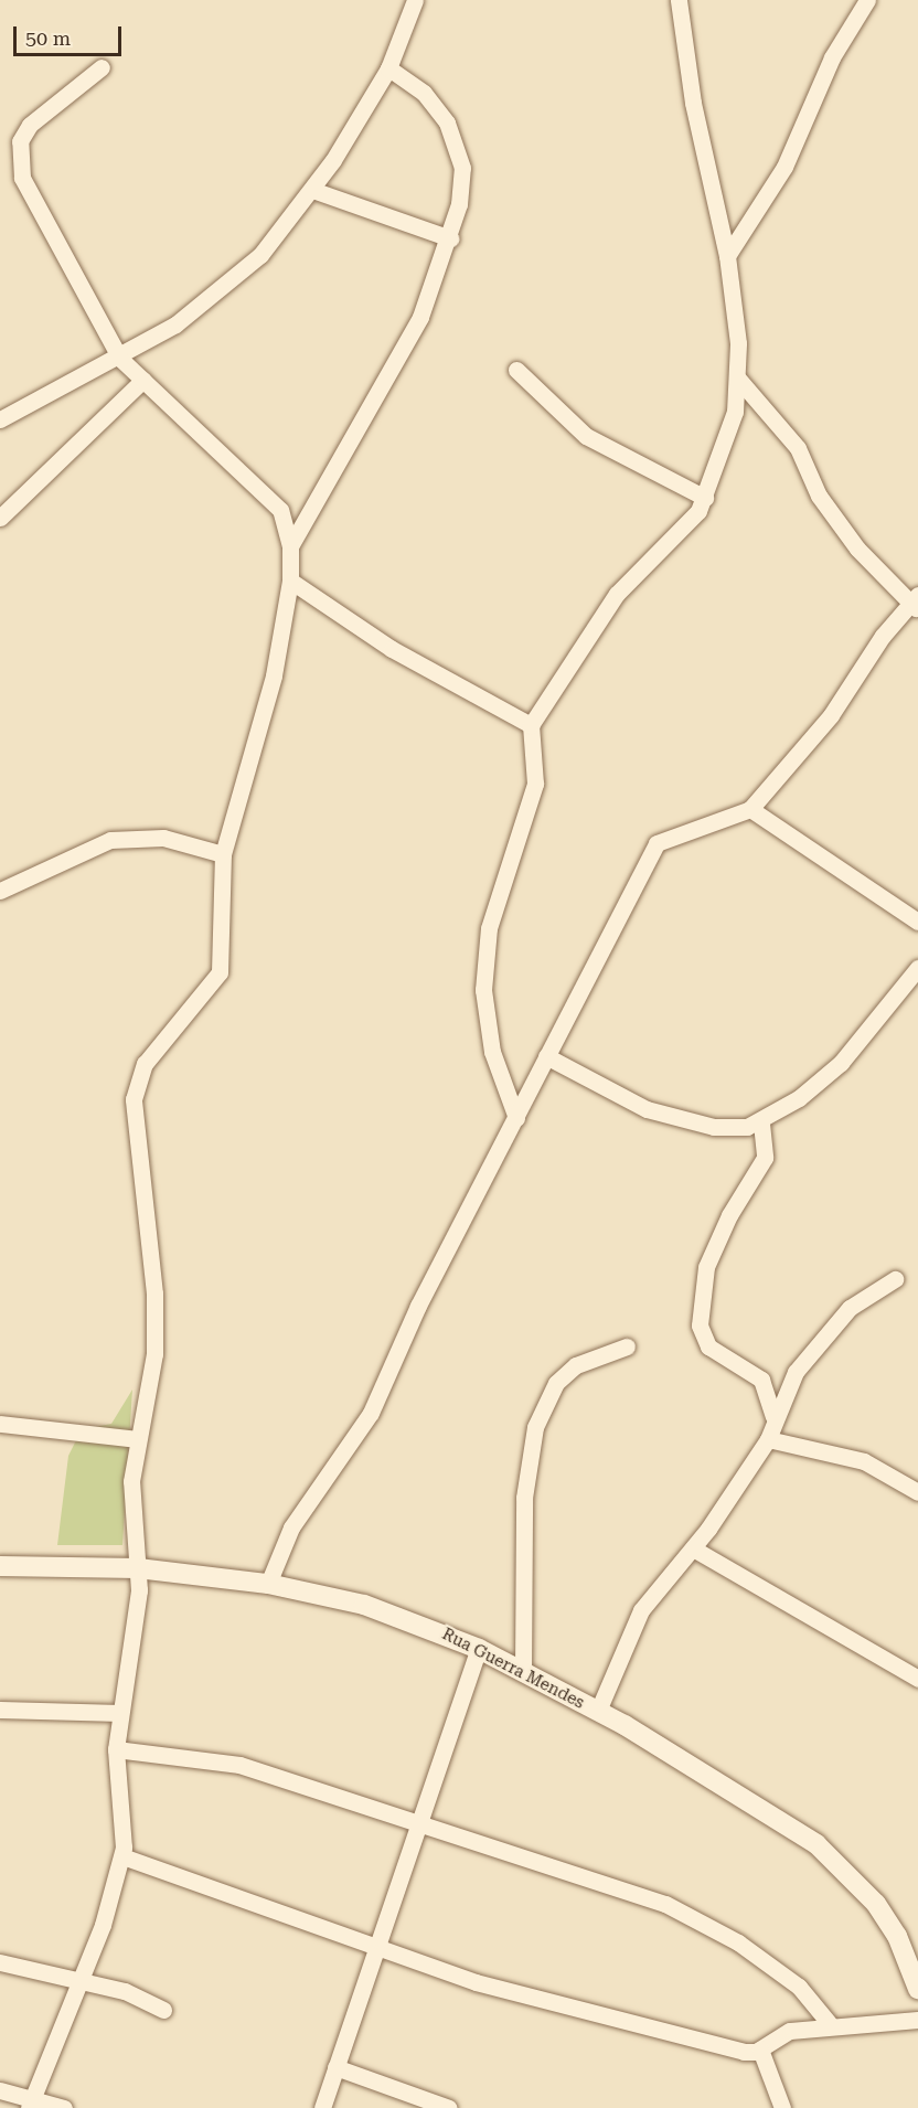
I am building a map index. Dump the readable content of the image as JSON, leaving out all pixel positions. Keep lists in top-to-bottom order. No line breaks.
{"streets":{"street":["Rua Guerra Mendes"]},"scale_bar":"50 m"}
